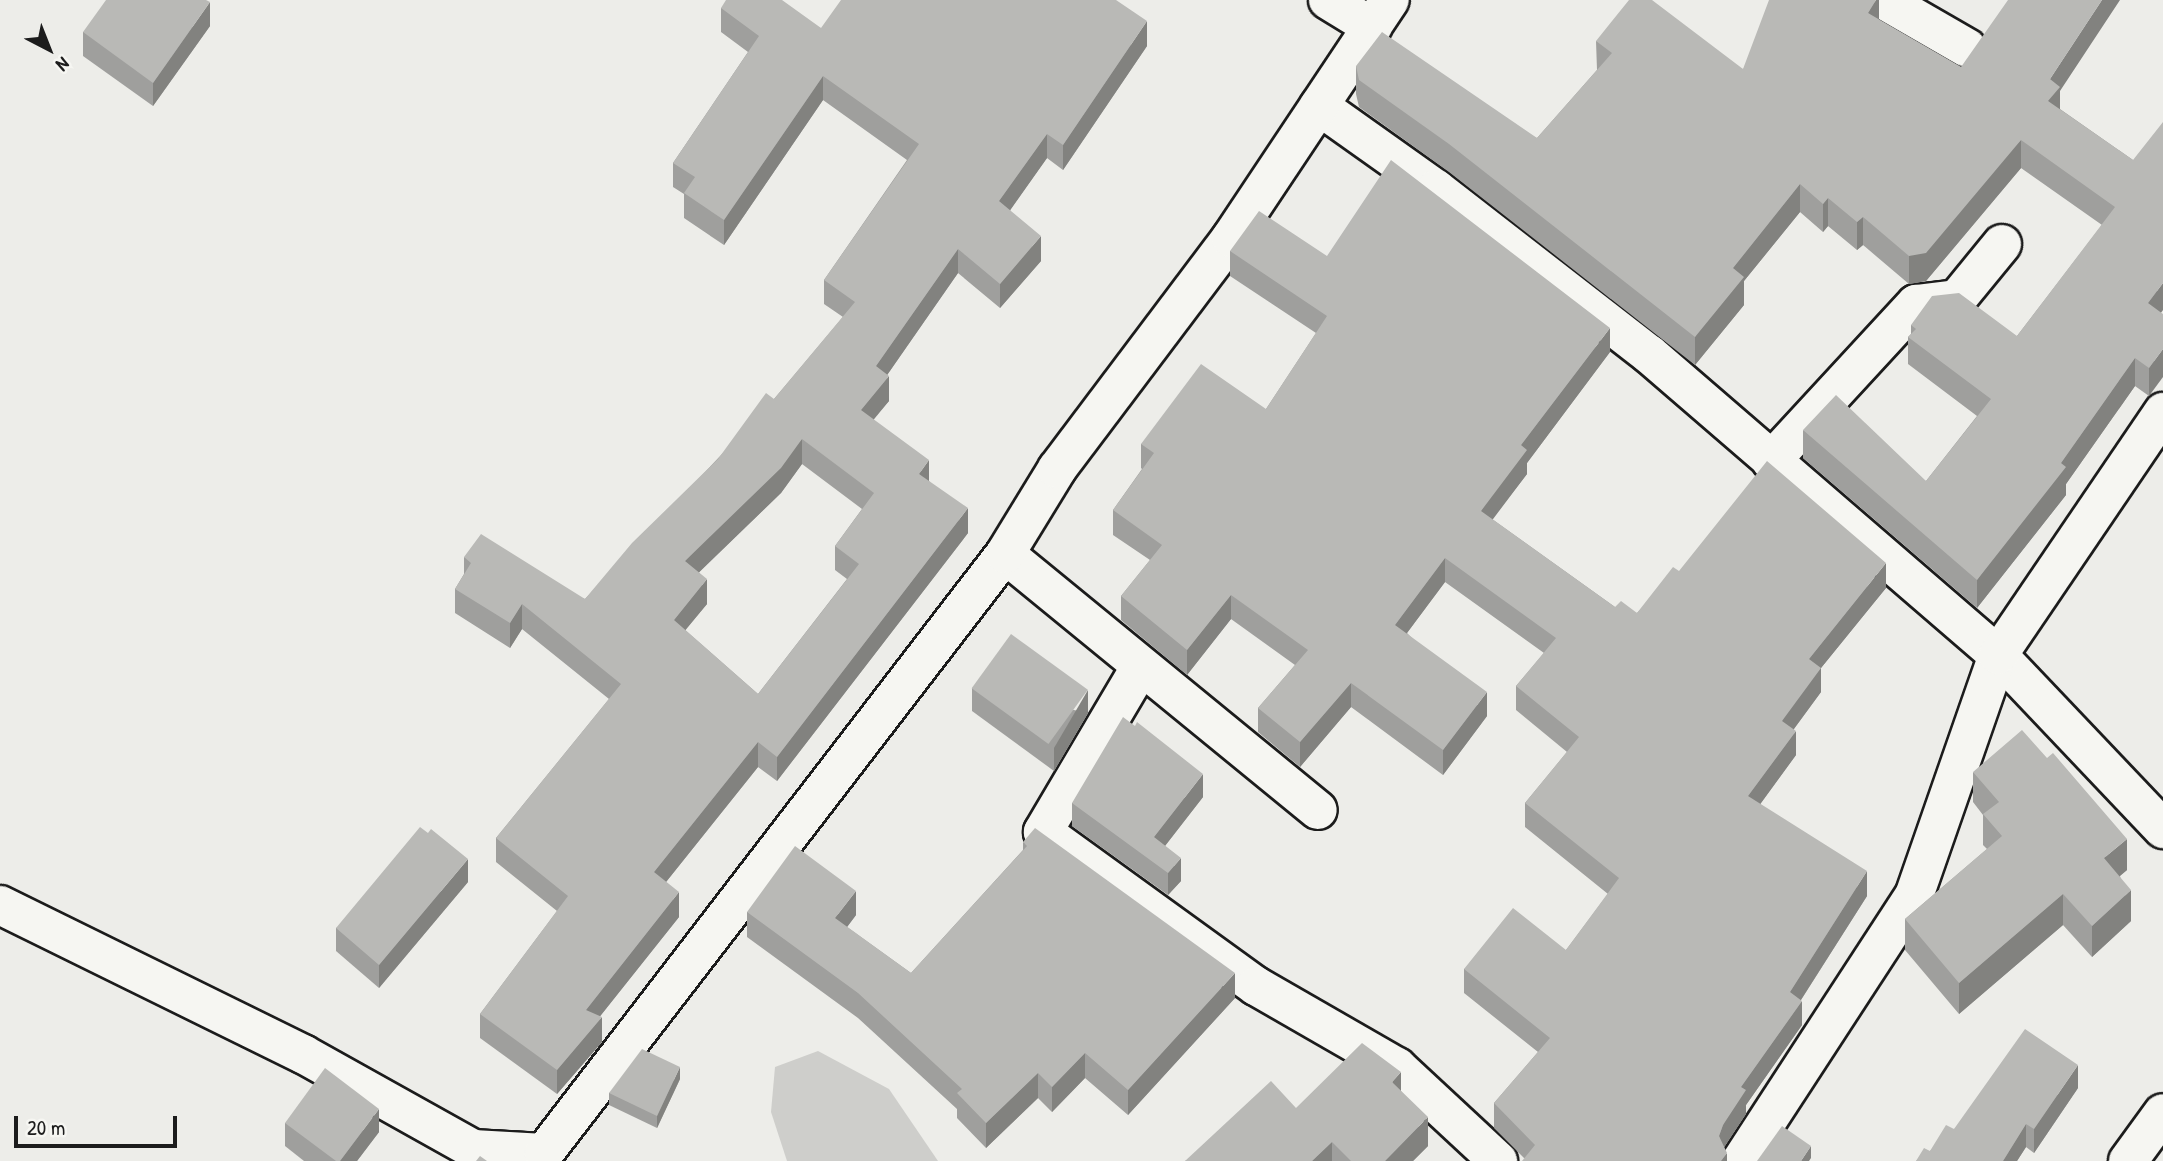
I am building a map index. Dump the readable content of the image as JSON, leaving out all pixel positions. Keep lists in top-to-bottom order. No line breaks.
{"scale_bar":"20 m","north":"bottom right"}
